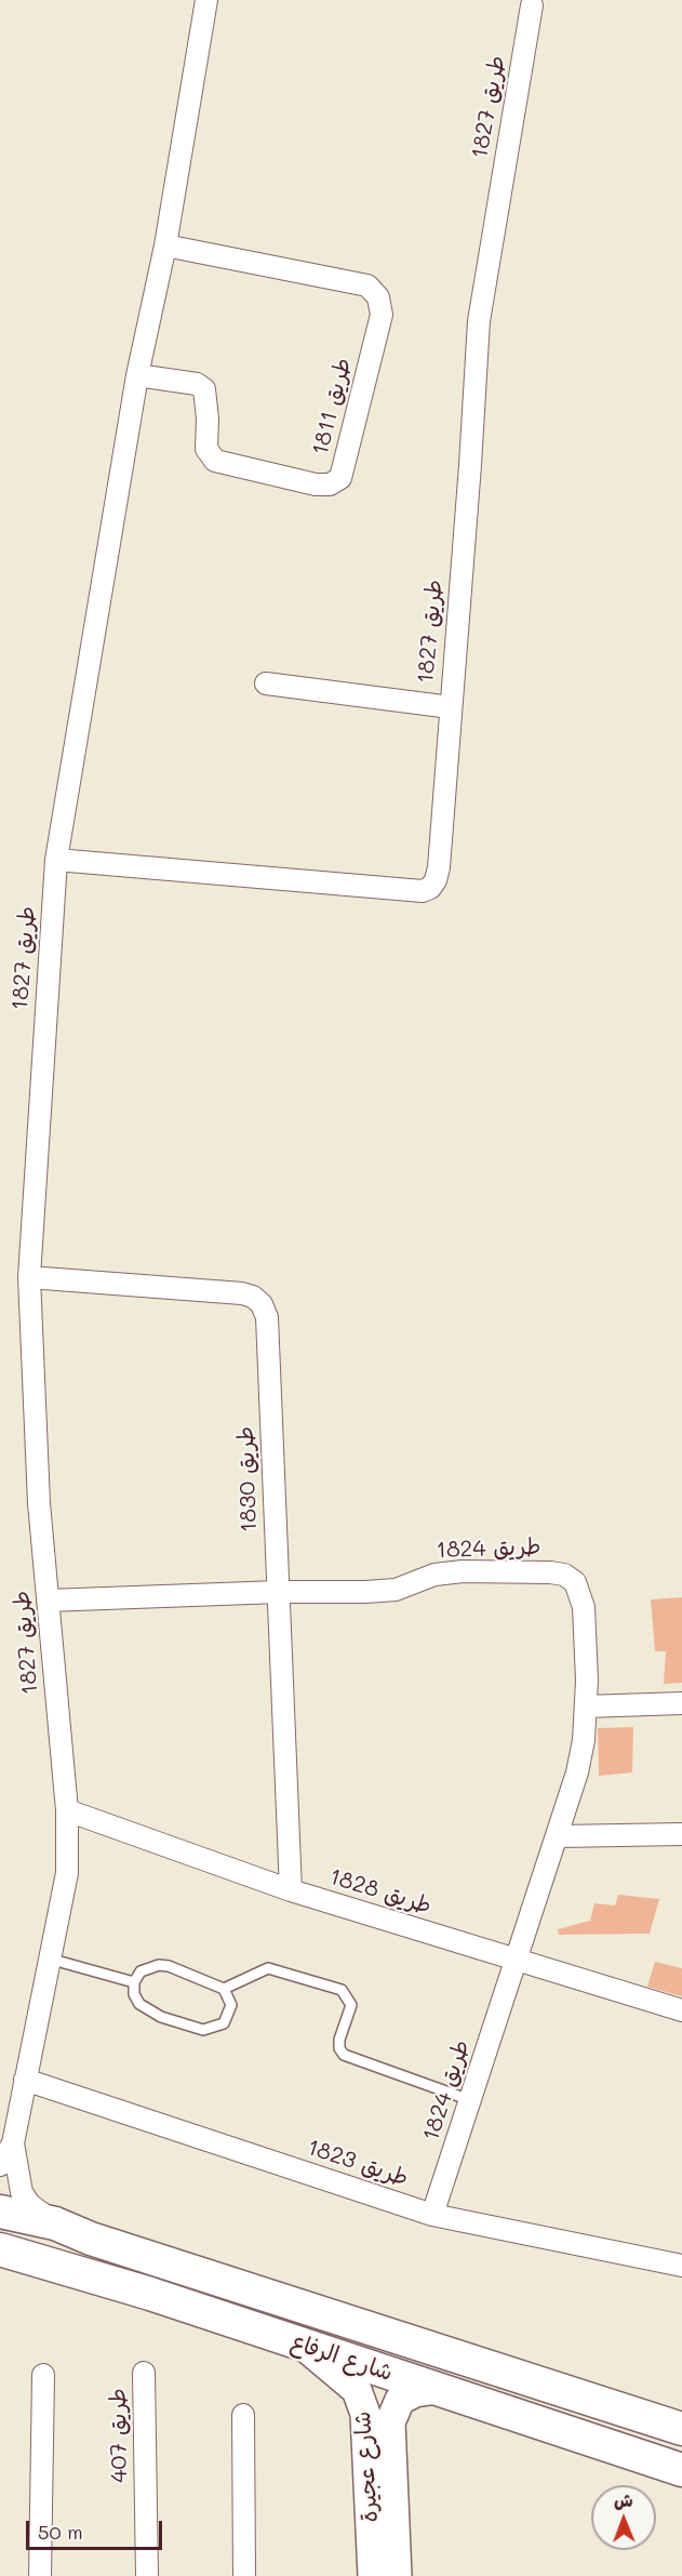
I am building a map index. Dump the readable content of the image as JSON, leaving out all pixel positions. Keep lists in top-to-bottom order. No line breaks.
{"streets":{"main road":["شارع الرفاع"],"street":["طريق 1827","طريق 1811","طريق 1830","طريق 1824","طريق 1828","طريق 1823","طريق 407","شارع عجيرة"]},"crossings":[["طريق 1827","طريق 1811"],["طريق 1827","طريق 1830"],["طريق 1827","طريق 1824"],["طريق 1827","طريق 1828"],["طريق 1827","طريق 1823"],["طريق 1827","شارع الرفاع"],["طريق 1830","طريق 1824"],["طريق 1830","طريق 1828"],["طريق 1824","طريق 1828"],["طريق 1824","طريق 1823"],["شارع الرفاع","شارع عجيرة"]],"scale_bar":"50 m","north":"top"}
